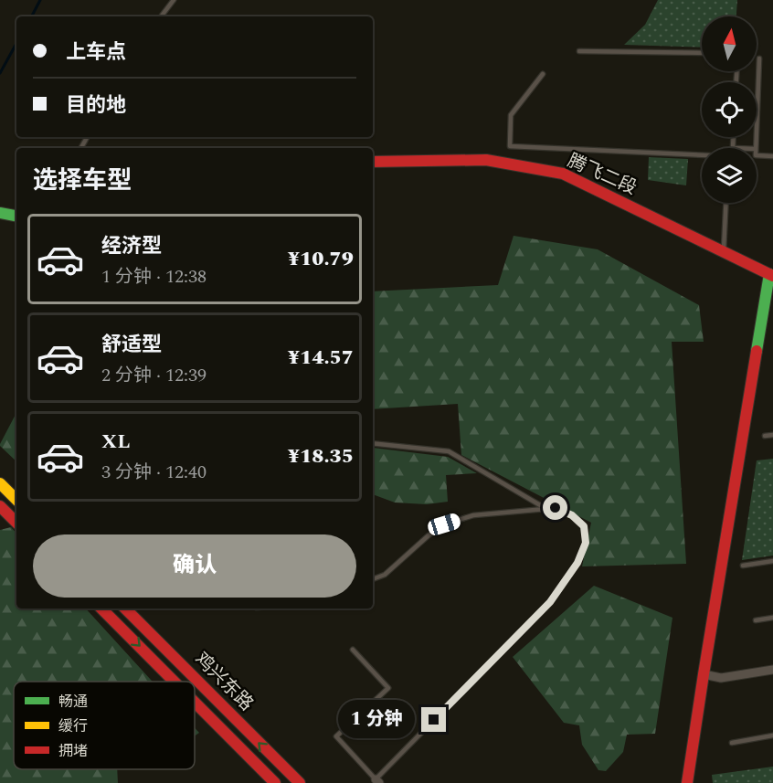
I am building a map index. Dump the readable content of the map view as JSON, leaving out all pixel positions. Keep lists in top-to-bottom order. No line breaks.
{"streets":{"main road":["腾飞二段","鸡兴东路"]},"legend":["畅通","缓行","拥堵"],"north":"top","page":{"banner":["上车点","目的地"],"heading":"选择车型","list":[{"name":"经济型","note":"1 分钟 · 12:38","value":"¥10.79"},{"name":"舒适型","note":"2 分钟 · 12:39","value":"¥14.57"},{"name":"XL","note":"3 分钟 · 12:40","value":"¥18.35"}],"buttons":"确认","bubble":"1 分钟"}}
